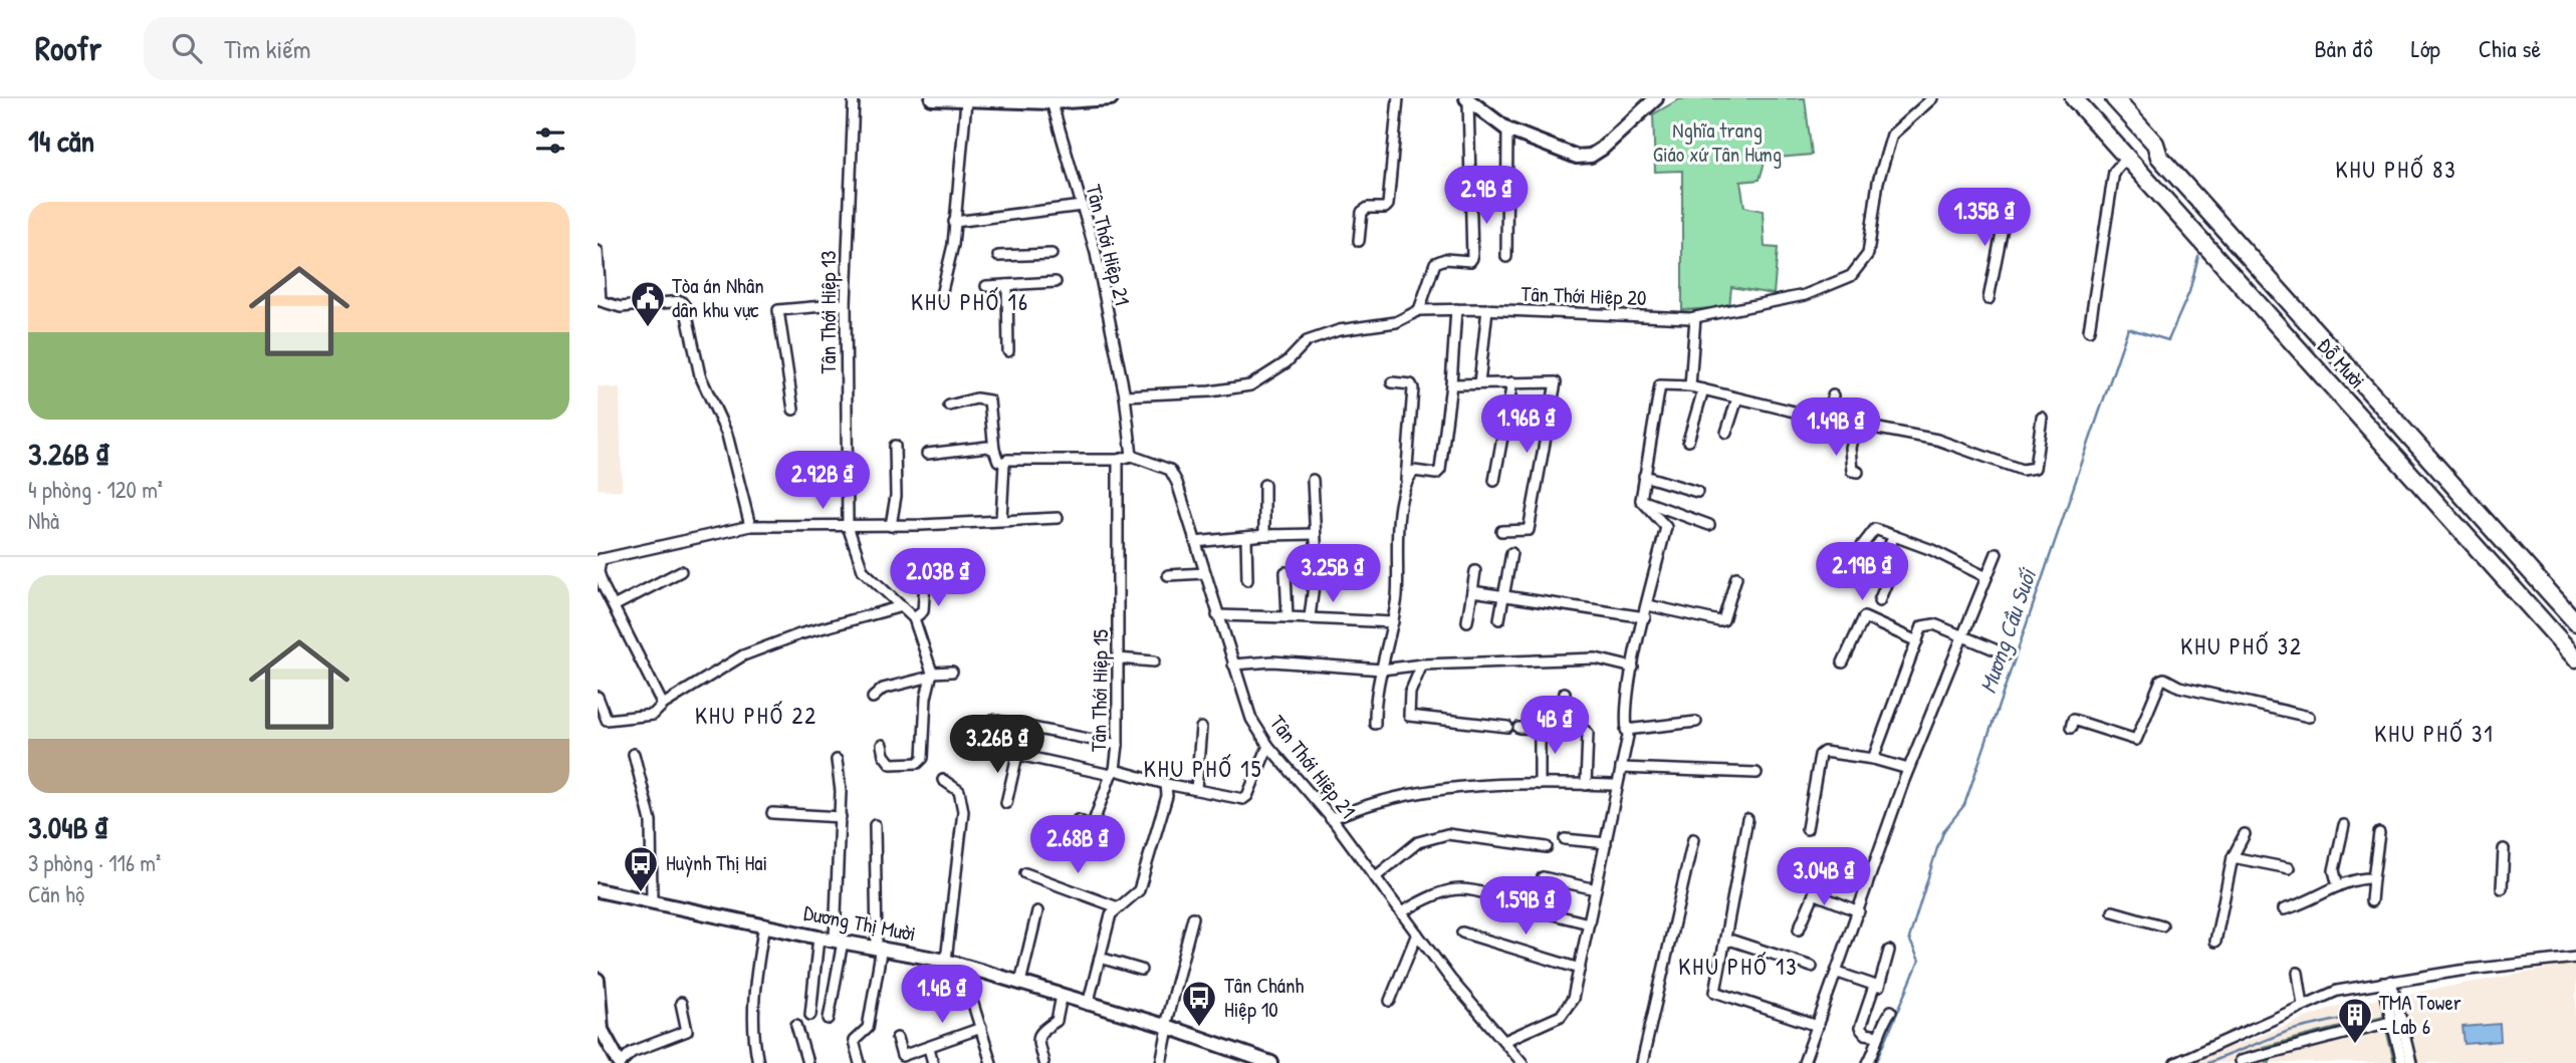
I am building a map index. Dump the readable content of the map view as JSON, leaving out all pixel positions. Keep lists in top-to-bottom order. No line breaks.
{"streets":{"highway":["Đỗ Mười"],"street":["Tân Thới Hiệp 21","Tân Thới Hiệp 20","Tân Thới Hiệp 13","Tân Thới Hiệp 15","Dương Thị Mười"]},"crossings":[["Tân Thới Hiệp 21","Tân Thới Hiệp 20"],["Tân Thới Hiệp 21","Tân Thới Hiệp 15"]],"districts":["KHU PHỐ 83","KHU PHỐ 16","KHU PHỐ 32","KHU PHỐ 22","KHU PHỐ 31","KHU PHỐ 15","KHU PHỐ 13"],"water":["Mương Cầu Suối"],"parks":["Nghĩa trang Giáo xứ Tân Hưng"],"places":{"public building":["Tòa án Nhân dân khu vực"],"bus stop":["Huỳnh Thị Hai","Tân Chánh Hiệp 10"],"building":["TMA Tower - Lab 6"]},"page":{"header":"Roofr","search":"Tìm kiếm","nav":["Bản đồ","Lớp","Chia sẻ"],"heading":"14 căn","price":["2.9B ₫","1.35B ₫","1.96B ₫","1.49B ₫","2.92B ₫","2.19B ₫","3.25B ₫","2.03B ₫","4B ₫","3.26B ₫","2.68B ₫","3.04B ₫","1.59B ₫","1.4B ₫"],"list":[{"name":"3.26B ₫","note":"4 phòng · 120 m² · Nhà"},{"name":"3.04B ₫","note":"3 phòng · 116 m² · Căn hộ"}]}}
